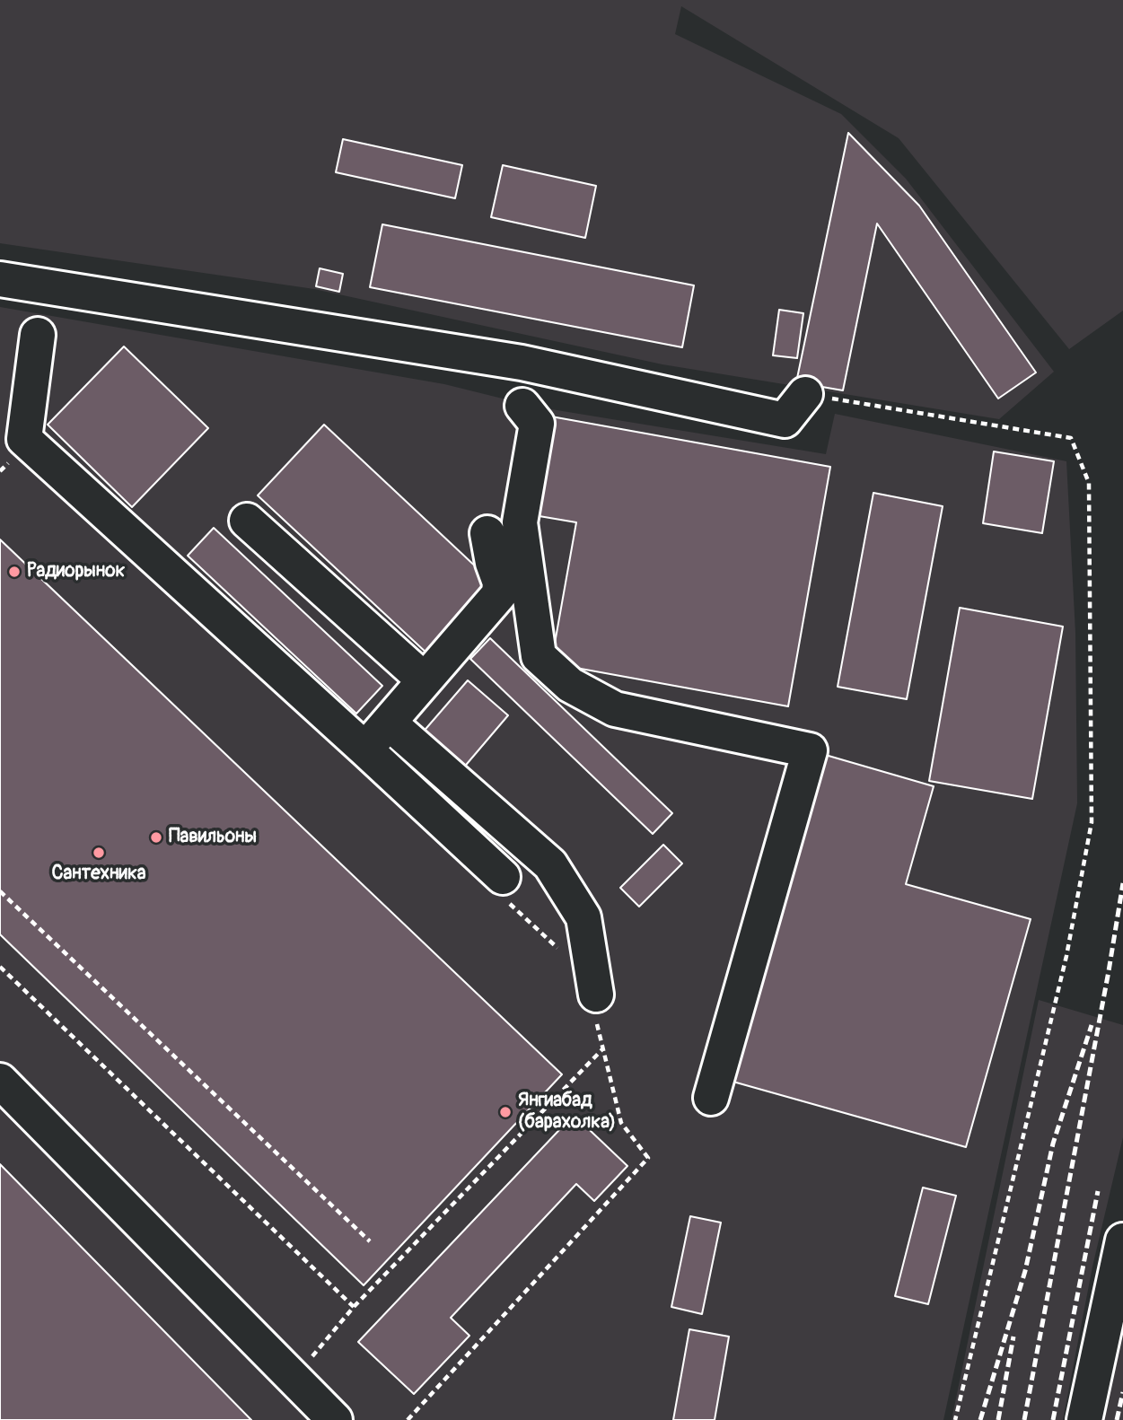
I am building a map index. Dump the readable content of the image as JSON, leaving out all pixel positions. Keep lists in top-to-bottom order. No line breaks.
{"places":["Радиорынок","Павильоны","Сантехника","Янгиабад (барахолка)"]}
